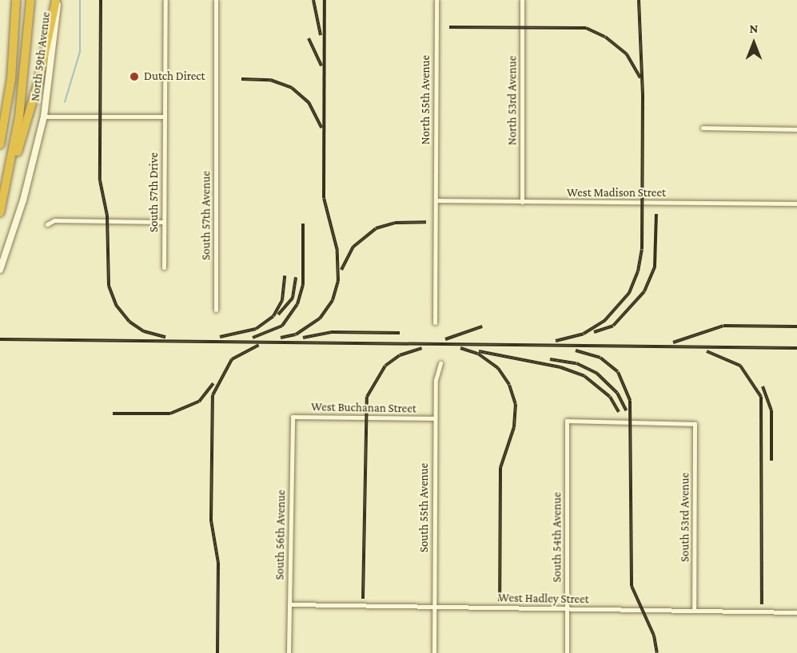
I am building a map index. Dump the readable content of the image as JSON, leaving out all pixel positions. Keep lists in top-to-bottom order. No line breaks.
{"streets":{"main road":["North 59th Avenue"],"street":["North 55th Avenue","North 53rd Avenue","South 57th Drive","West Madison Street","South 57th Avenue","West Buchanan Street","South 55th Avenue","South 53rd Avenue","South 56th Avenue","South 54th Avenue","West Hadley Street"]},"crossings":[["North 55th Avenue","West Madison Street"],["North 53rd Avenue","West Madison Street"],["West Buchanan Street","South 55th Avenue"],["West Buchanan Street","South 56th Avenue"],["South 55th Avenue","West Hadley Street"],["South 53rd Avenue","South 54th Avenue"],["South 53rd Avenue","West Hadley Street"],["South 56th Avenue","West Hadley Street"],["South 54th Avenue","West Hadley Street"]],"places":["Dutch Direct"],"north":"top"}
